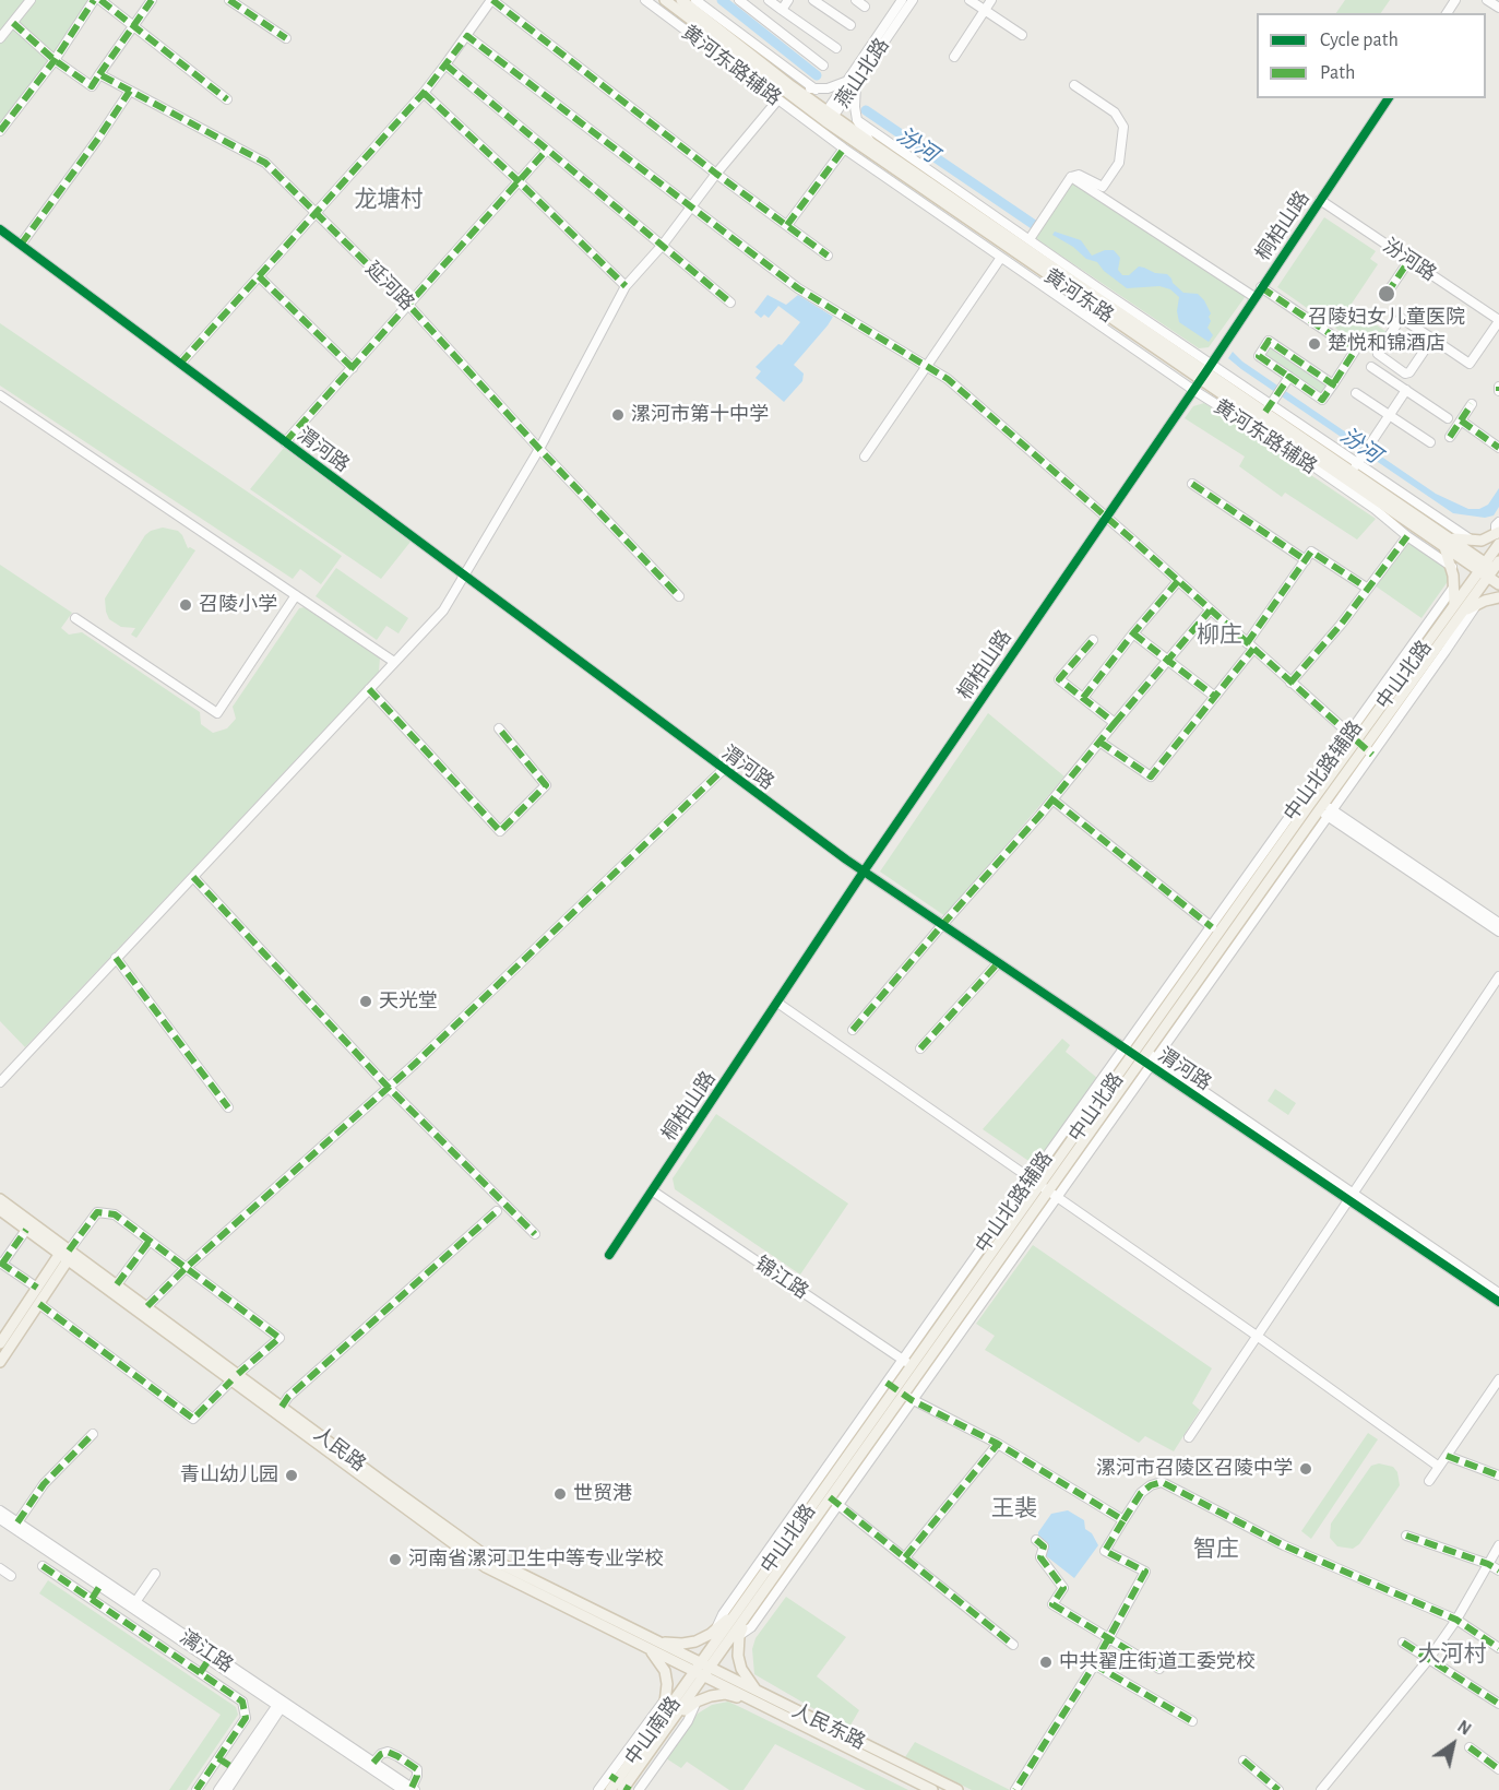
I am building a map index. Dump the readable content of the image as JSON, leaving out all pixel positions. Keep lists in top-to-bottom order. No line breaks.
{"streets":{"main road":["黄河东路","中山北路","人民路","人民东路","中山南路"],"street":["黄河东路辅路","燕山北路","桐柏山路","汾河路","延河路","渭河路","中山北路辅路","锦江路","漓江路"]},"crossings":[["黄河东路辅路","桐柏山路"],["燕山北路","黄河东路"],["桐柏山路","汾河路"],["桐柏山路","黄河东路"],["桐柏山路","渭河路"],["桐柏山路","锦江路"],["黄河东路","中山北路"],["渭河路","中山北路"],["渭河路","中山北路辅路"],["中山北路","中山北路辅路"],["中山北路","锦江路"],["中山北路","人民路"],["中山北路","人民东路"],["中山北路","中山南路"],["中山北路辅路","锦江路"],["人民路","人民东路"],["人民路","中山南路"],["人民东路","中山南路"]],"districts":["龙塘村","柳庄","王裴","智庄","大河村"],"water":["汾河"],"places":["召陵妇女儿童医院","楚悦和锦酒店","漯河市第十中学","召陵小学","天光堂","漯河市召陵区召陵中学","青山幼儿园","世贸港","河南省漯河卫生中等专业学校","中共翟庄街道工委党校"],"legend":["Cycle path","Path"],"north":"top right"}
